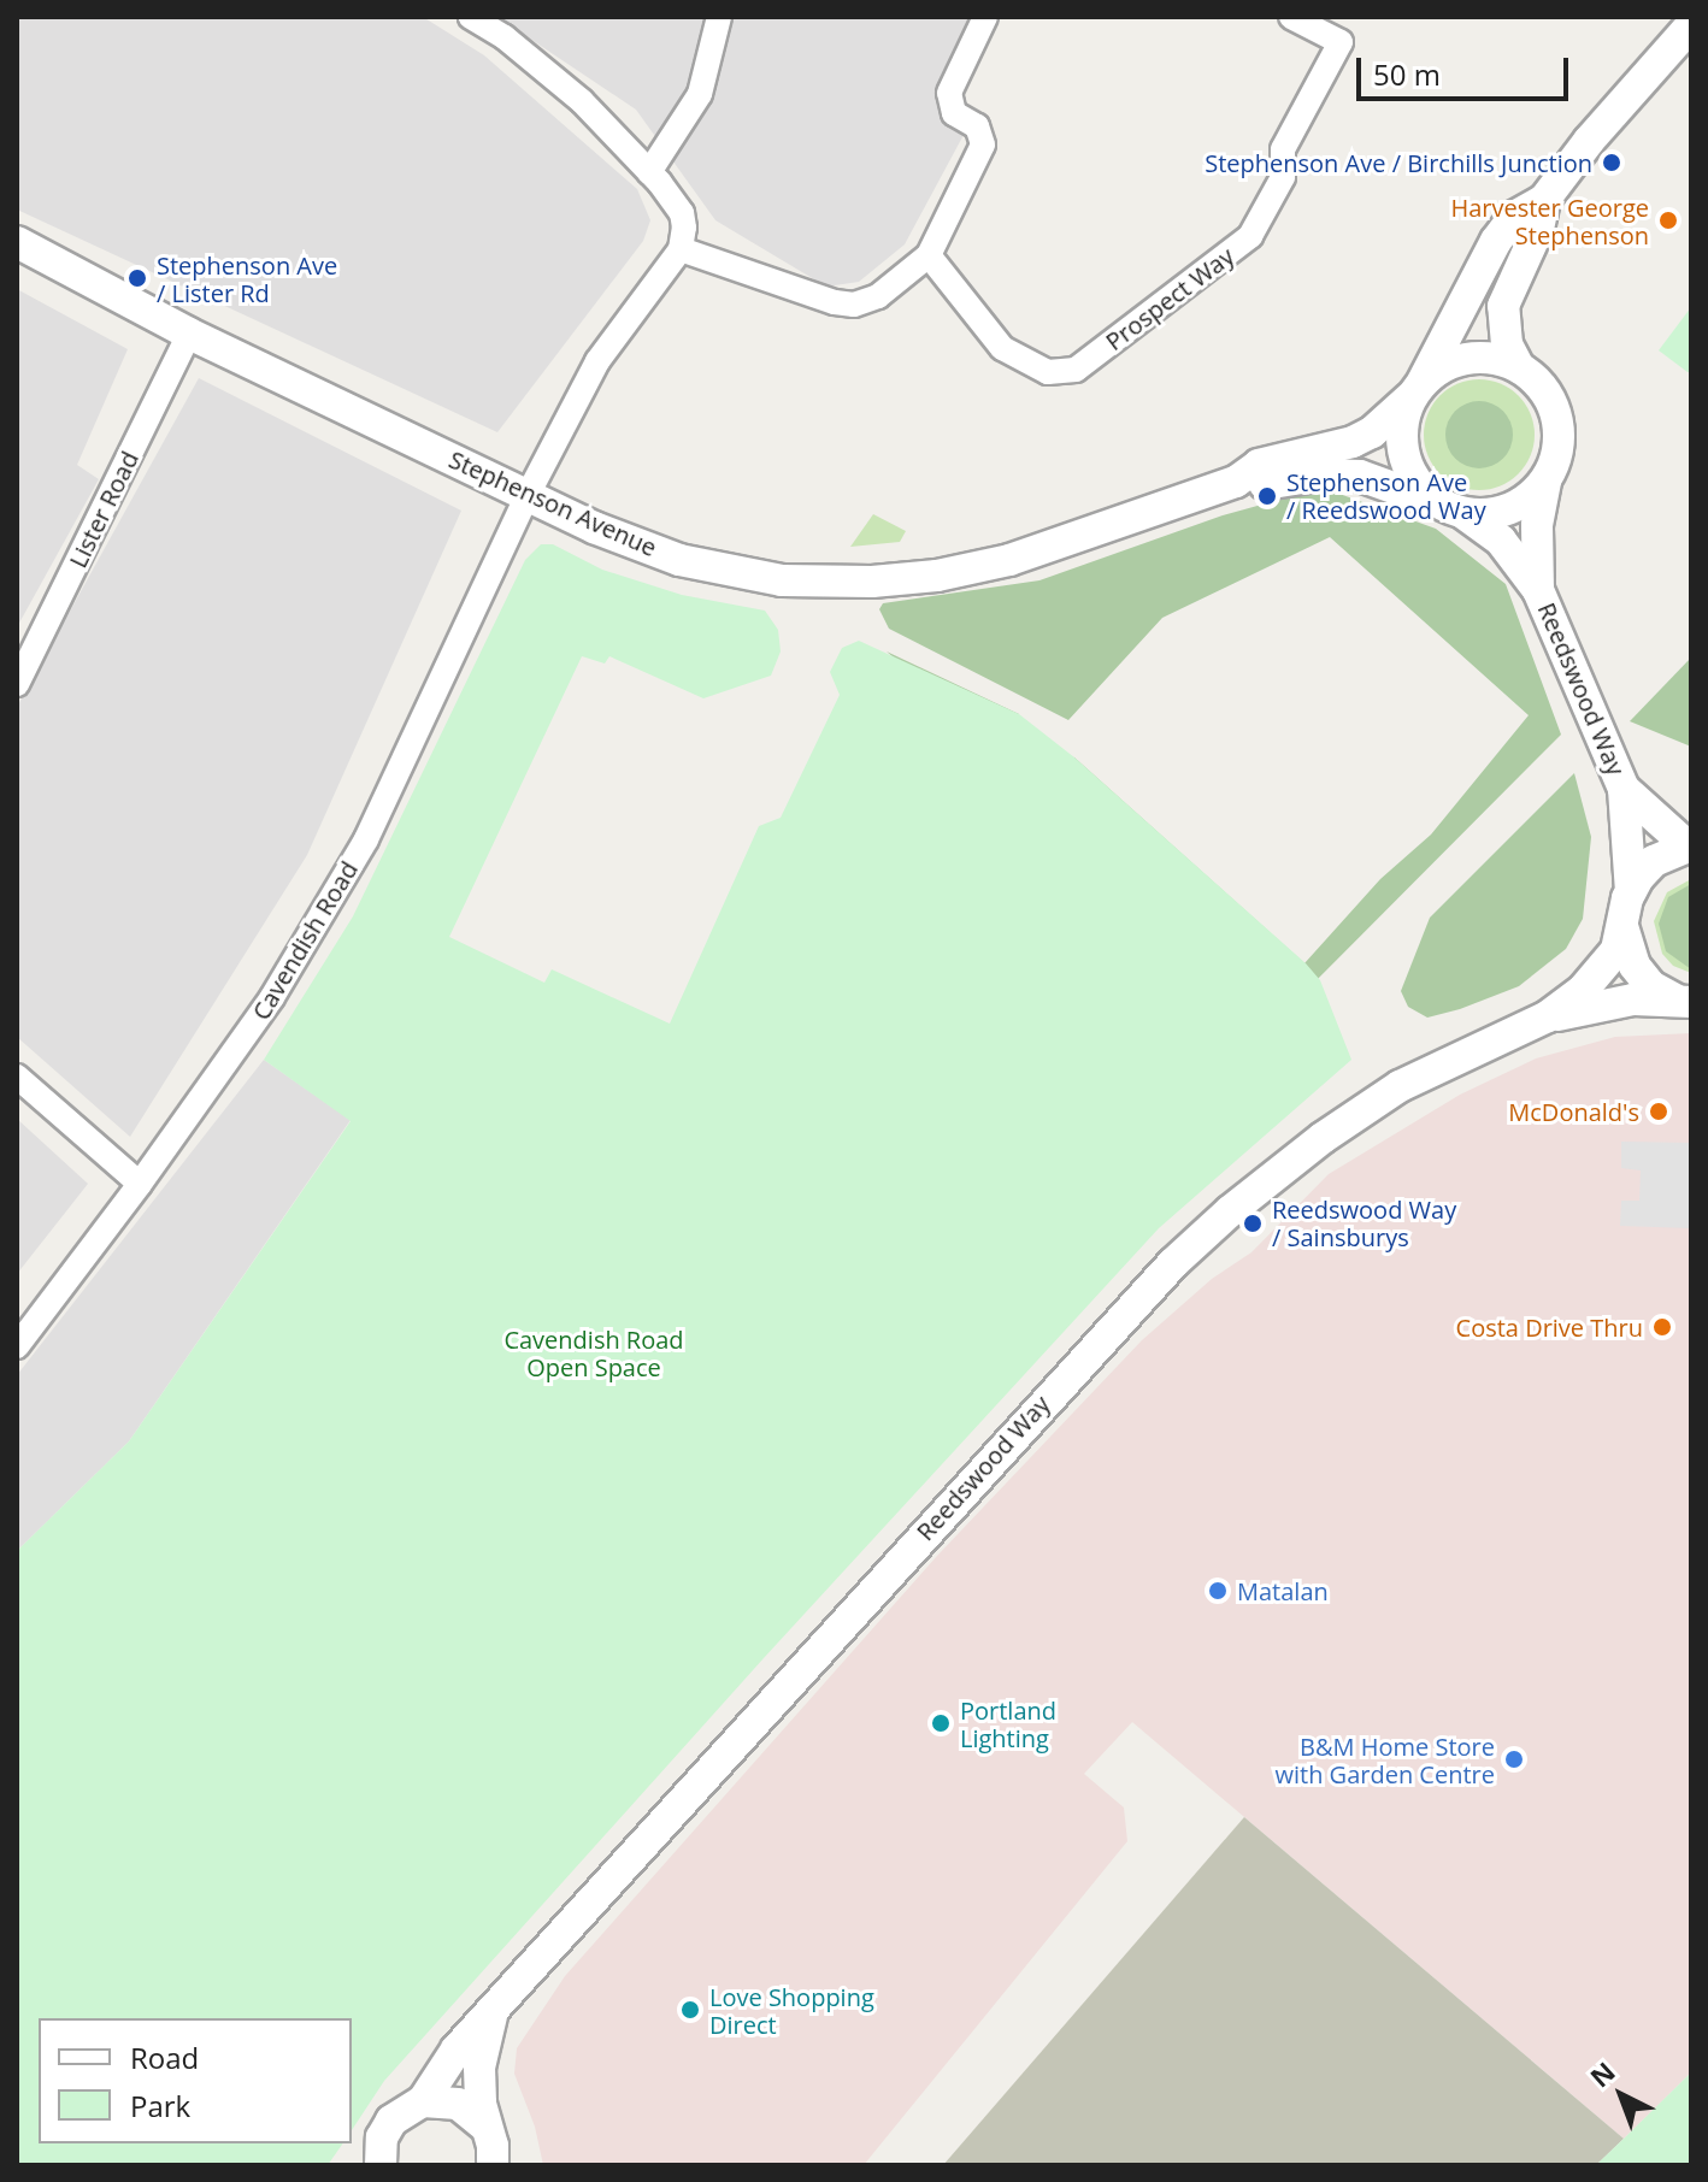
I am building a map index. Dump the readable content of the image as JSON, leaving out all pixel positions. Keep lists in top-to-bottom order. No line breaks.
{"streets":{"street":["Prospect Way","Stephenson Avenue","Lister Road","Reedswood Way","Cavendish Road"]},"crossings":[["Stephenson Avenue","Lister Road"],["Stephenson Avenue","Reedswood Way"],["Stephenson Avenue","Cavendish Road"]],"parks":["Cavendish Road Open Space"],"places":["Stephenson Ave / Birchills Junction","Harvester George Stephenson","Stephenson Ave / Lister Rd","Stephenson Ave / Reedswood Way","McDonald's","Reedswood Way / Sainsburys","Costa Drive Thru","Matalan","Portland Lighting","B&M Home Store with Garden Centre","Love Shopping Direct"],"legend":["Road","Park"],"scale_bar":"50 m","north":"top left"}
